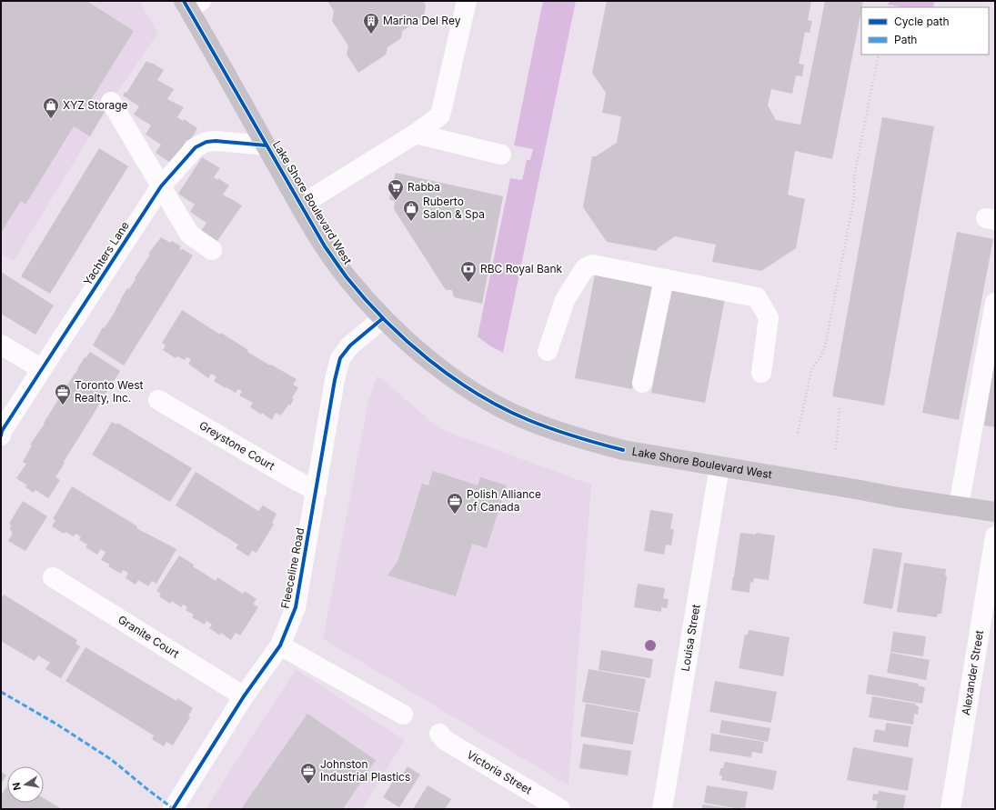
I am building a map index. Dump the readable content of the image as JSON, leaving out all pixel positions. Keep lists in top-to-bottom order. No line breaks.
{"streets":{"main road":["Lake Shore Boulevard West"],"street":["Yachters Lane","Greystone Court","Fleeceline Road","Granite Court","Louisa Street","Alexander Street","Victoria Street"]},"crossings":[["Lake Shore Boulevard West","Yachters Lane"],["Lake Shore Boulevard West","Fleeceline Road"],["Lake Shore Boulevard West","Louisa Street"],["Greystone Court","Fleeceline Road"],["Fleeceline Road","Granite Court"]],"places":{"building":["Marina Del Rey"],"shop":["XYZ Storage","Ruberto Salon & Spa"],"supermarket":["Rabba"],"bank":["RBC Royal Bank"],"office":["Toronto West Realty, Inc.","Polish Alliance of Canada","Johnston Industrial Plastics"]},"legend":["Cycle path","Path"],"north":"left"}
